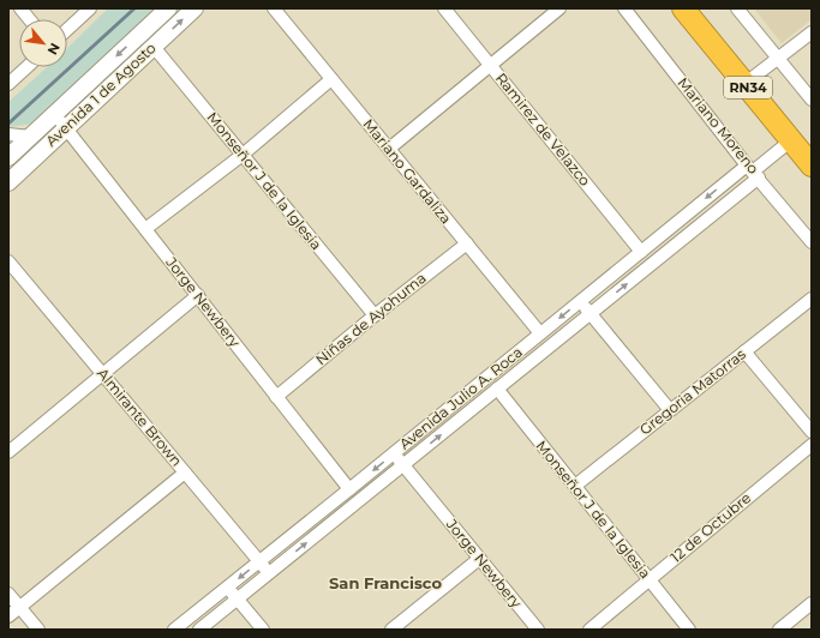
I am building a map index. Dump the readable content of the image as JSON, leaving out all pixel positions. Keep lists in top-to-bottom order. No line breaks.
{"streets":{"highway":["RN34"],"street":["Avenida 1 de Agosto","Mariano Moreno","Ramirez de Velazco","Mariano Gardaliza","Monseñor J de la Iglesia","Jorge Newbery","Niñas de Ayohuma","Gregoria Matorras","Avenida Julio A. Roca","Almirante Brown","12 de Octubre"]},"crossings":[["Avenida 1 de Agosto","Monseñor J de la Iglesia"],["Avenida 1 de Agosto","Jorge Newbery"],["Mariano Moreno","Avenida Julio A. Roca"],["Ramirez de Velazco","Avenida Julio A. Roca"],["Mariano Gardaliza","Niñas de Ayohuma"],["Mariano Gardaliza","Avenida Julio A. Roca"],["Monseñor J de la Iglesia","Niñas de Ayohuma"],["Monseñor J de la Iglesia","Gregoria Matorras"],["Monseñor J de la Iglesia","Avenida Julio A. Roca"],["Monseñor J de la Iglesia","12 de Octubre"],["Jorge Newbery","Niñas de Ayohuma"],["Jorge Newbery","Avenida Julio A. Roca"],["Avenida Julio A. Roca","Almirante Brown"]],"districts":["San Francisco"],"north":"bottom right"}
